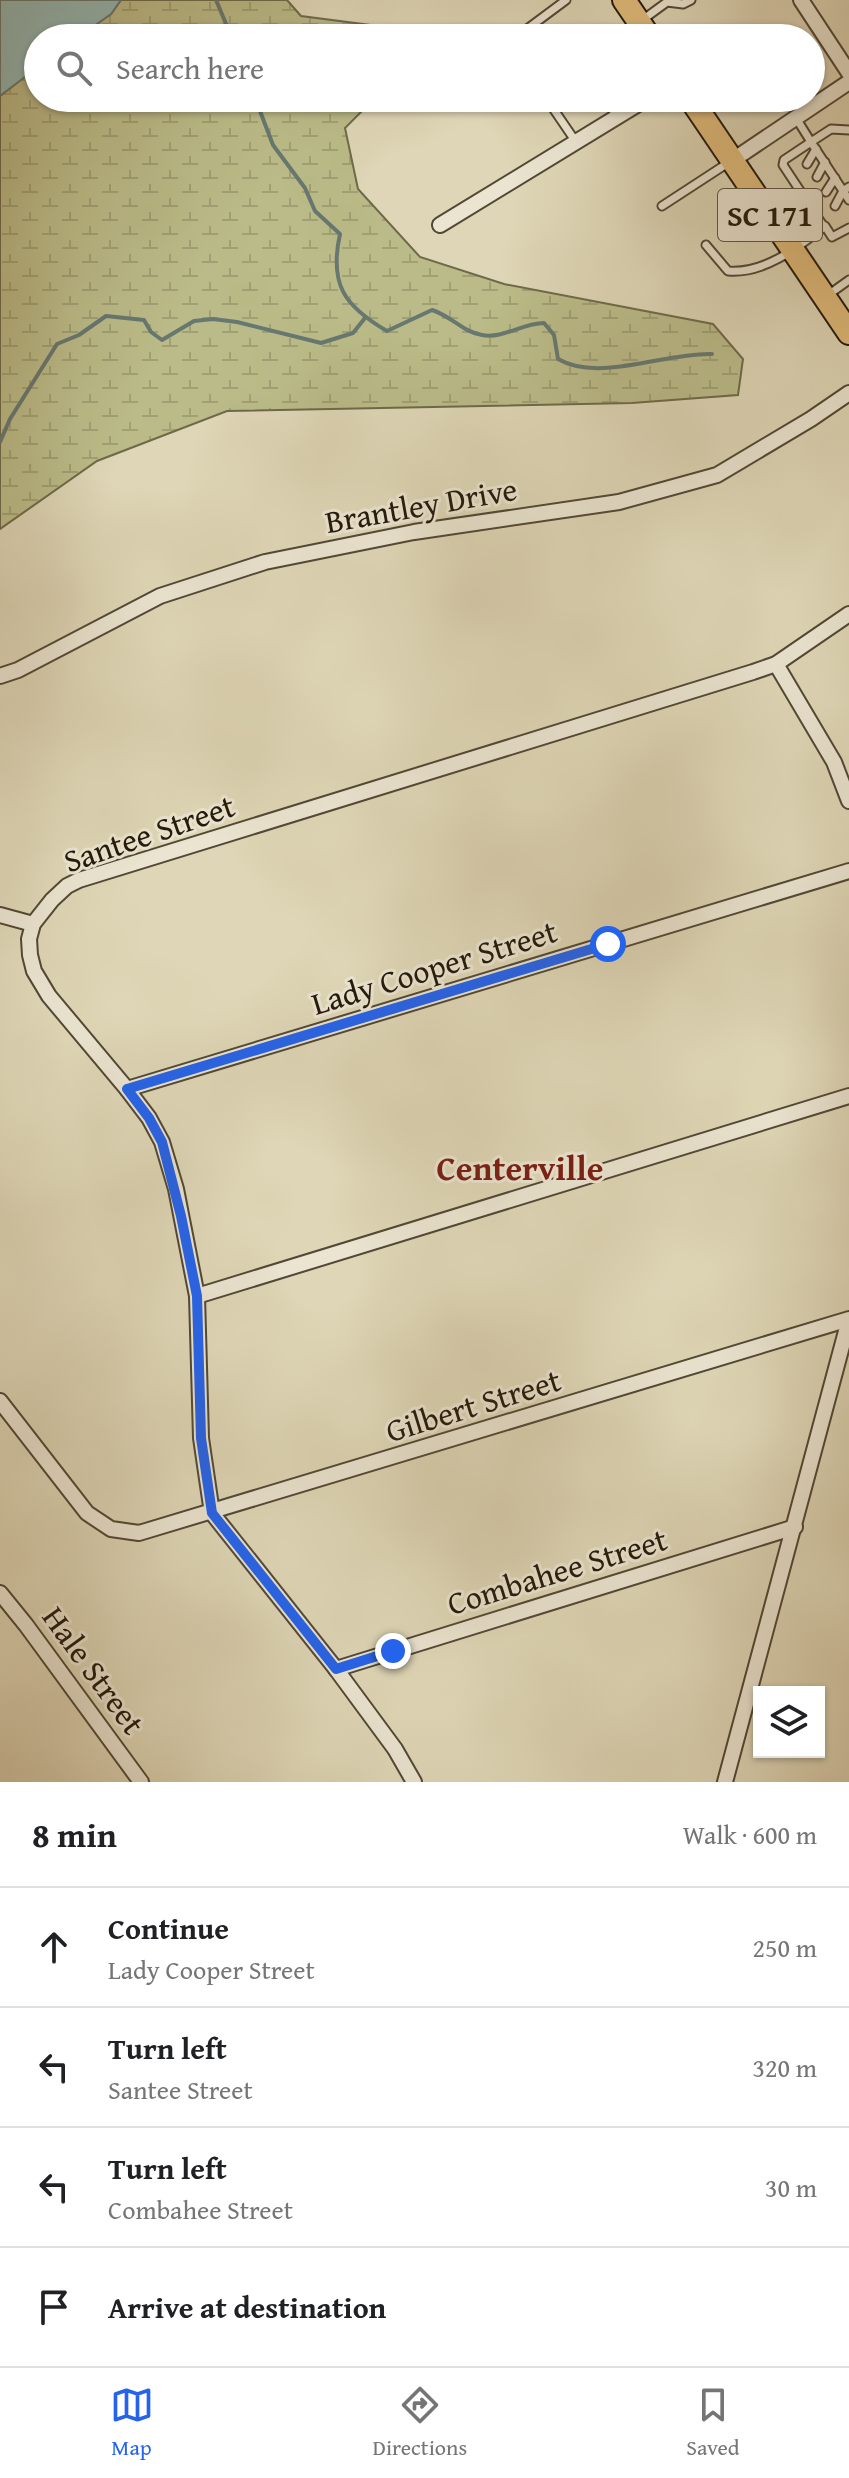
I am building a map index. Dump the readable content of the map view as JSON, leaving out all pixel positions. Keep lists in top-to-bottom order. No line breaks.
{"streets":{"main road":["SC 171"],"street":["Brantley Drive","Santee Street","Lady Cooper Street","Gilbert Street","Combahee Street","Hale Street"]},"districts":["Centerville"],"page":{"search":"Search here","heading":["8 min","Walk · 600 m"],"list":[["Continue","Lady Cooper Street","250 m"],["Turn left","Santee Street","320 m"],["Turn left","Combahee Street","30 m"],"Arrive at destination"],"nav":["Map","Directions","Saved"]}}
